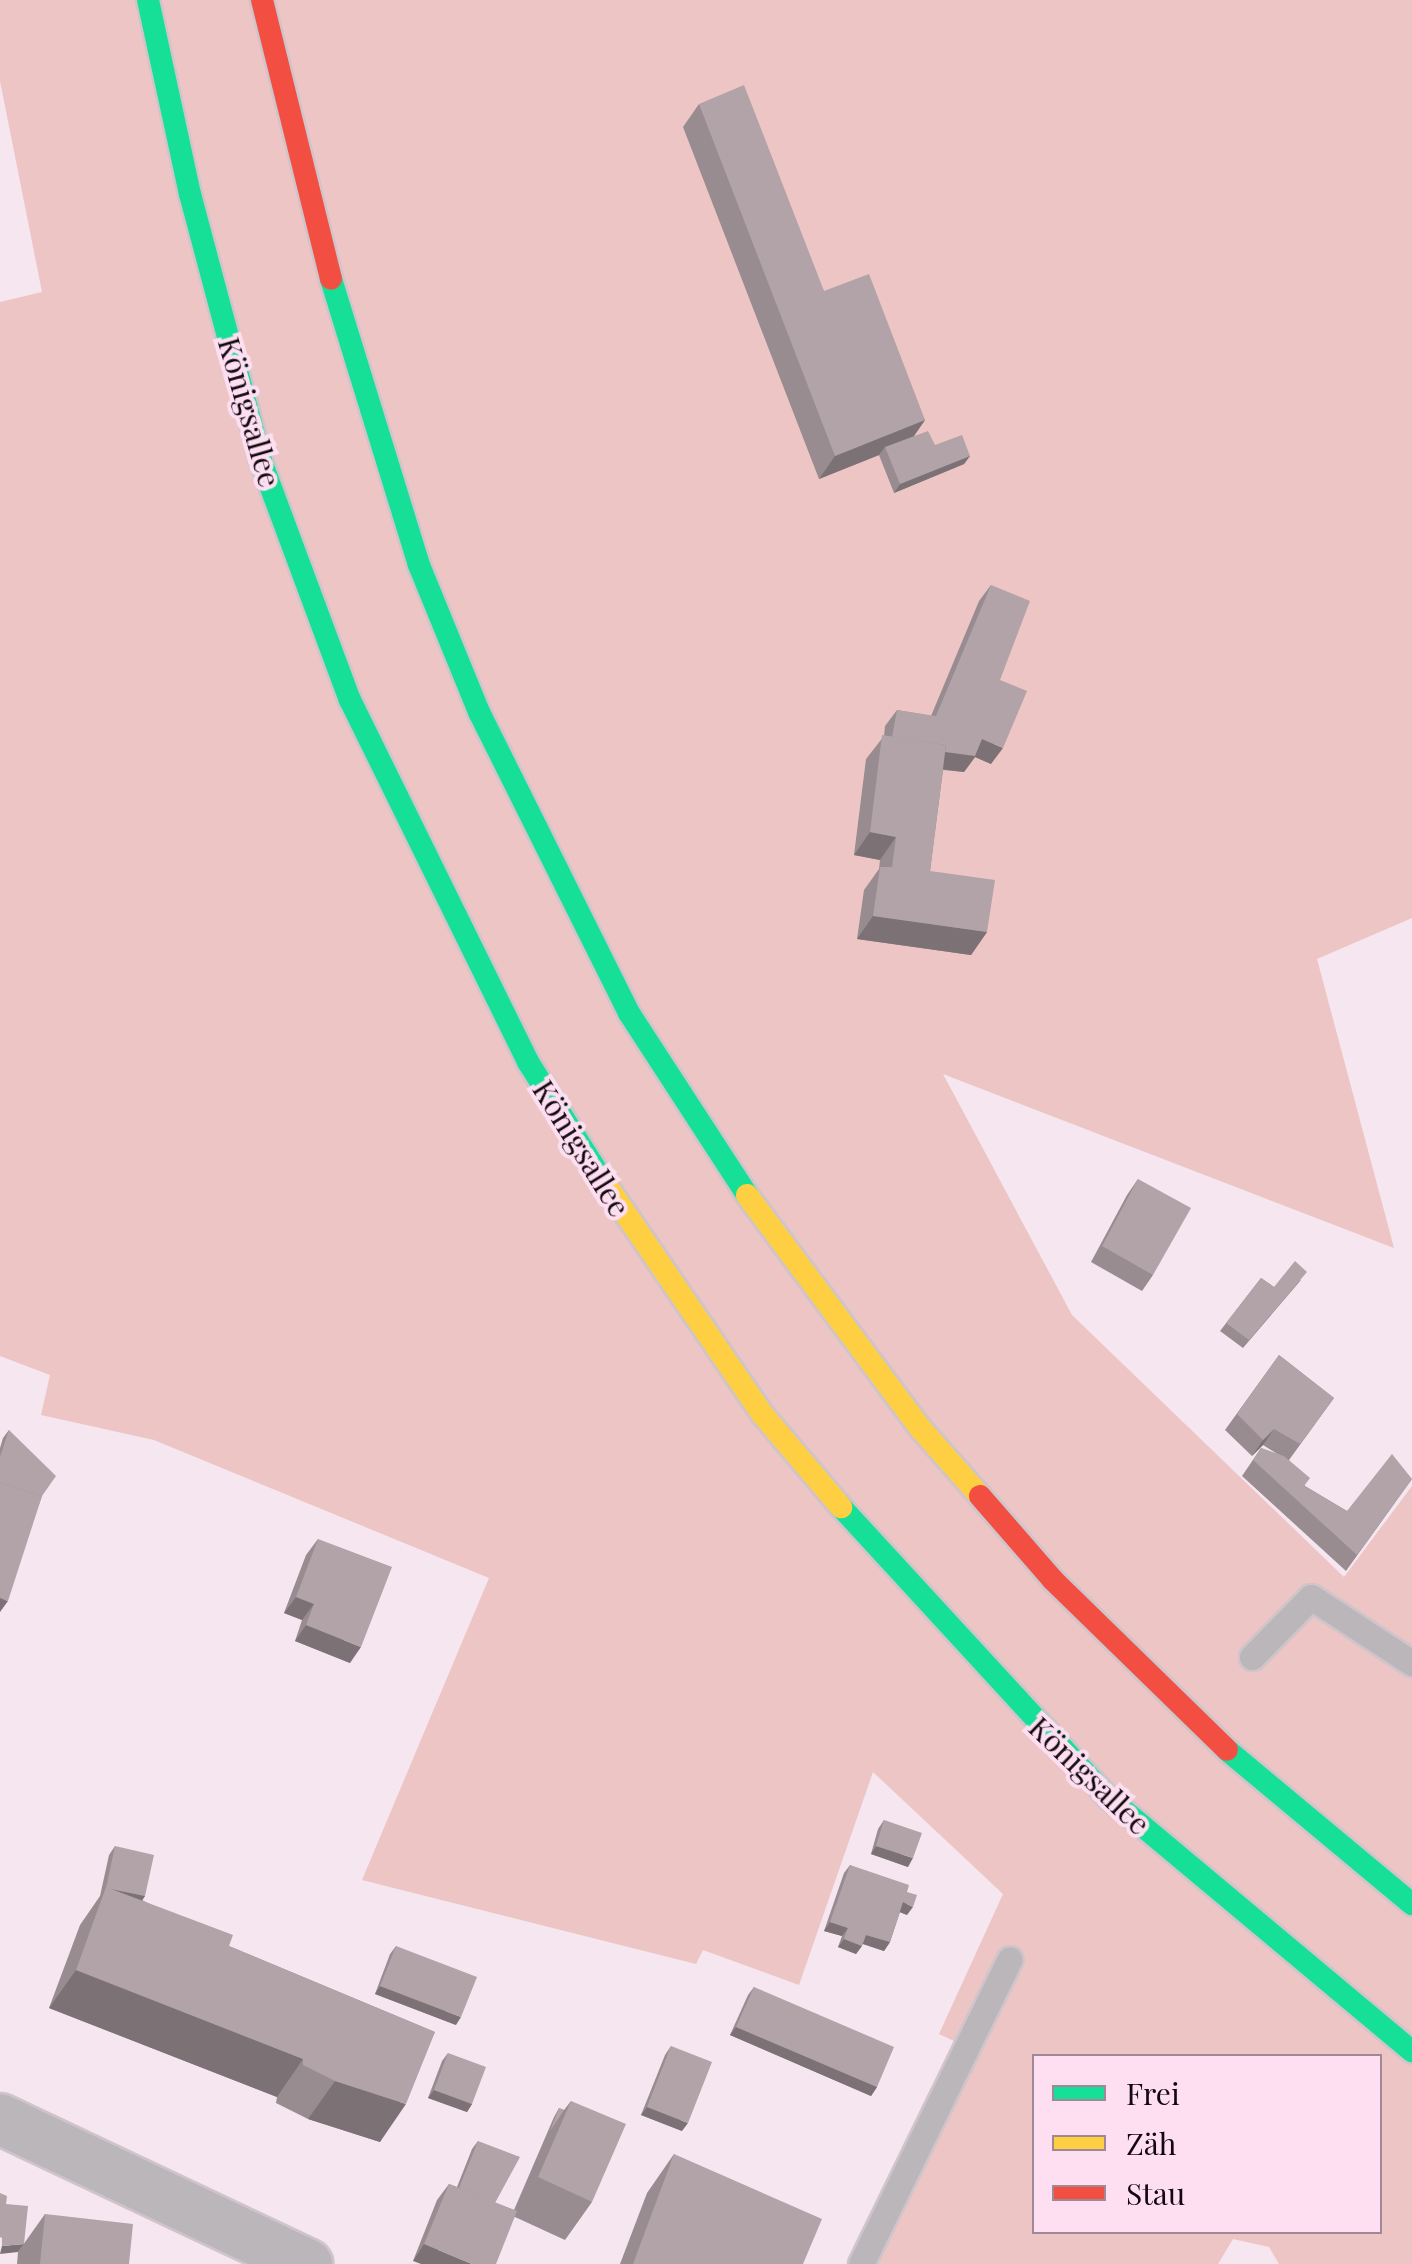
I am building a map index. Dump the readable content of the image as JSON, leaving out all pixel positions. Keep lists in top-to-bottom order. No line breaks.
{"streets":{"main road":["Königsallee"]},"legend":["Frei","Zäh","Stau"]}
